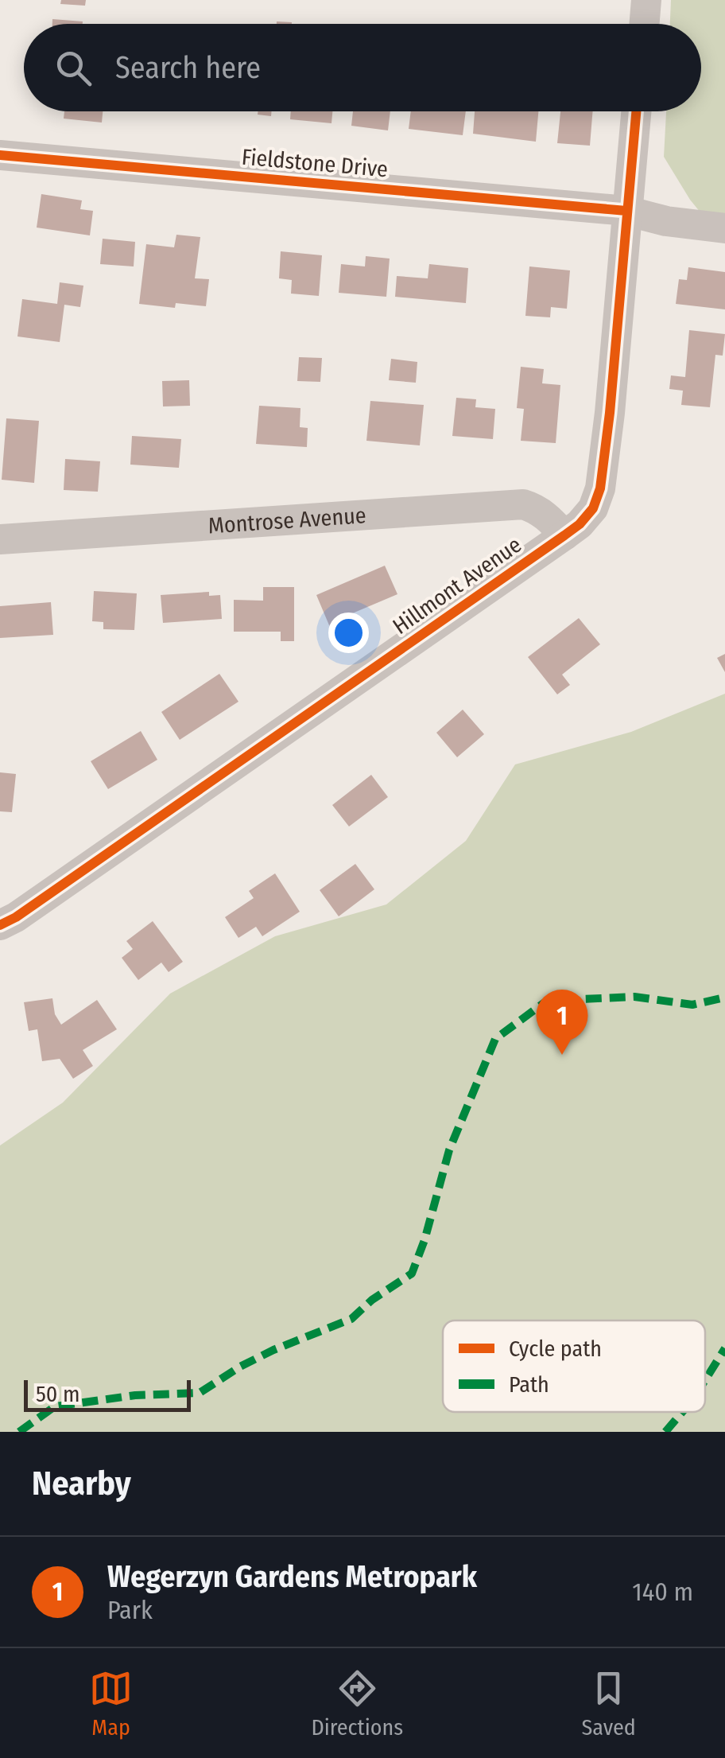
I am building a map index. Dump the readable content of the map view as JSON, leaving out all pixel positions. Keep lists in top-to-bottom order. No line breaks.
{"streets":{"street":["Fieldstone Drive","Montrose Avenue","Hillmont Avenue"]},"crossings":[["Fieldstone Drive","Hillmont Avenue"],["Montrose Avenue","Hillmont Avenue"]],"legend":["Cycle path","Path"],"scale_bar":"50 m","page":{"search":"Search here","pins":"1","scale":"50 m","heading":"Nearby","list":[{"mark":"1","name":"Wegerzyn Gardens Metropark","note":"Park","value":"140 m"}],"nav":["Map","Directions","Saved"]}}
